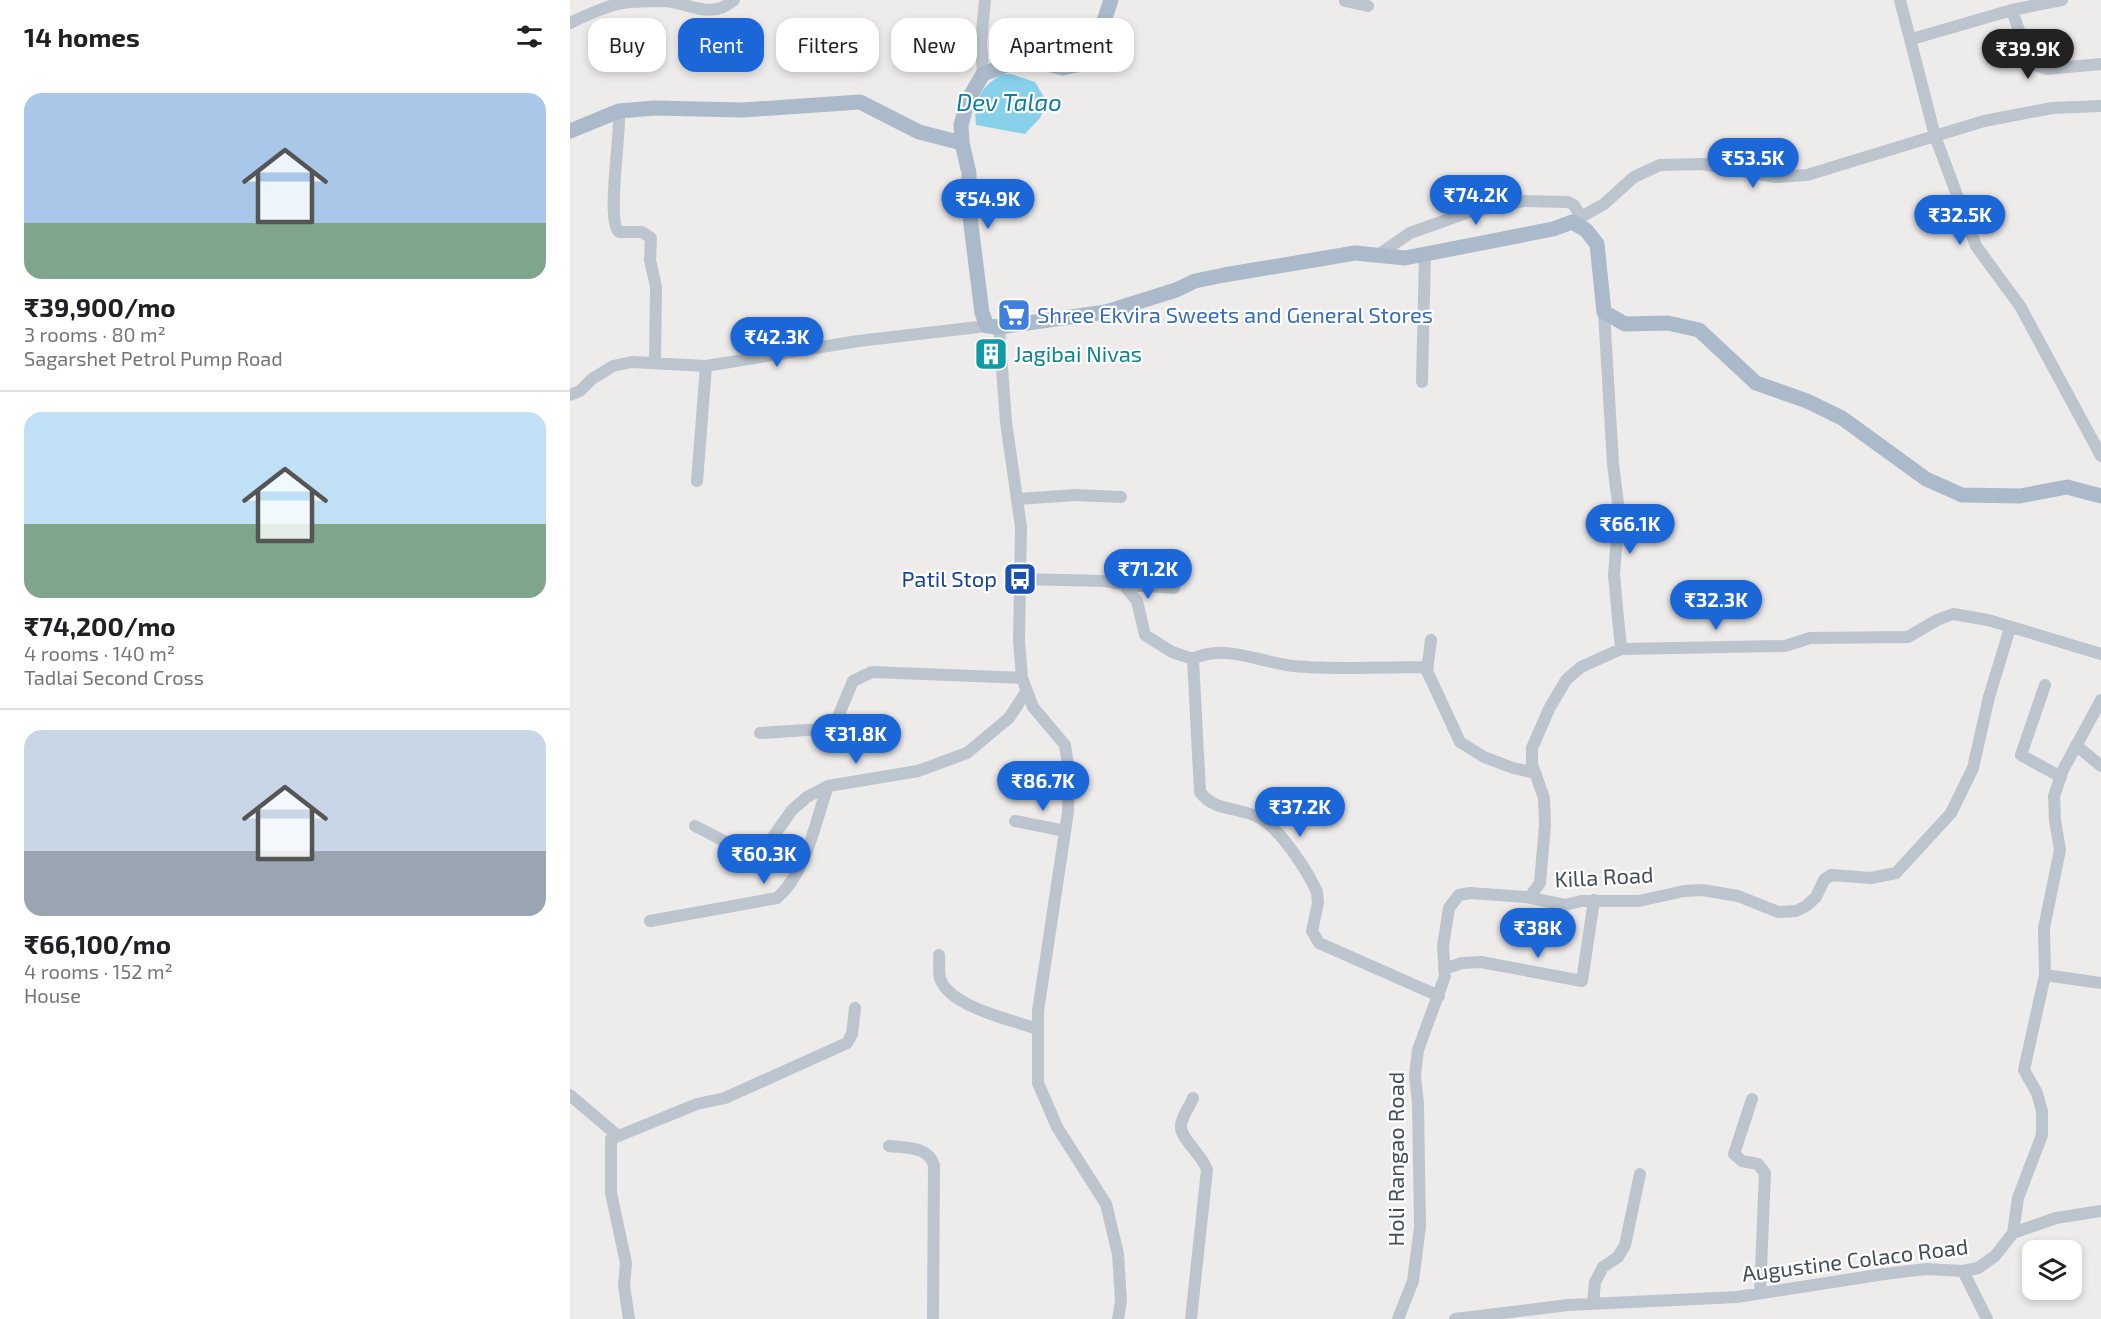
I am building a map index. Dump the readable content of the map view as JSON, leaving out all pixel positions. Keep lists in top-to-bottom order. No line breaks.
{"streets":{"street":["Killa Road","Holi Rangao Road","Augustine Colaco Road"]},"crossings":[["Killa Road","Holi Rangao Road"]],"water":["Dev Talao"],"places":{"supermarket":["Shree Ekvira Sweets and General Stores"],"building":["Jagibai Nivas"],"bus stop":["Patil Stop"]},"page":{"heading":"14 homes","chip":["Buy","Rent","Filters","New","Apartment"],"price":["₹39.9K","₹53.5K","₹74.2K","₹54.9K","₹32.5K","₹42.3K","₹66.1K","₹71.2K","₹32.3K","₹31.8K","₹86.7K","₹37.2K","₹60.3K","₹38K"],"list":[{"name":"₹39,900/mo","note":"3 rooms · 80 m² · Sagarshet Petrol Pump Road"},{"name":"₹74,200/mo","note":"4 rooms · 140 m² · Tadlai Second Cross"},{"name":"₹66,100/mo","note":"4 rooms · 152 m² · House"}]}}
